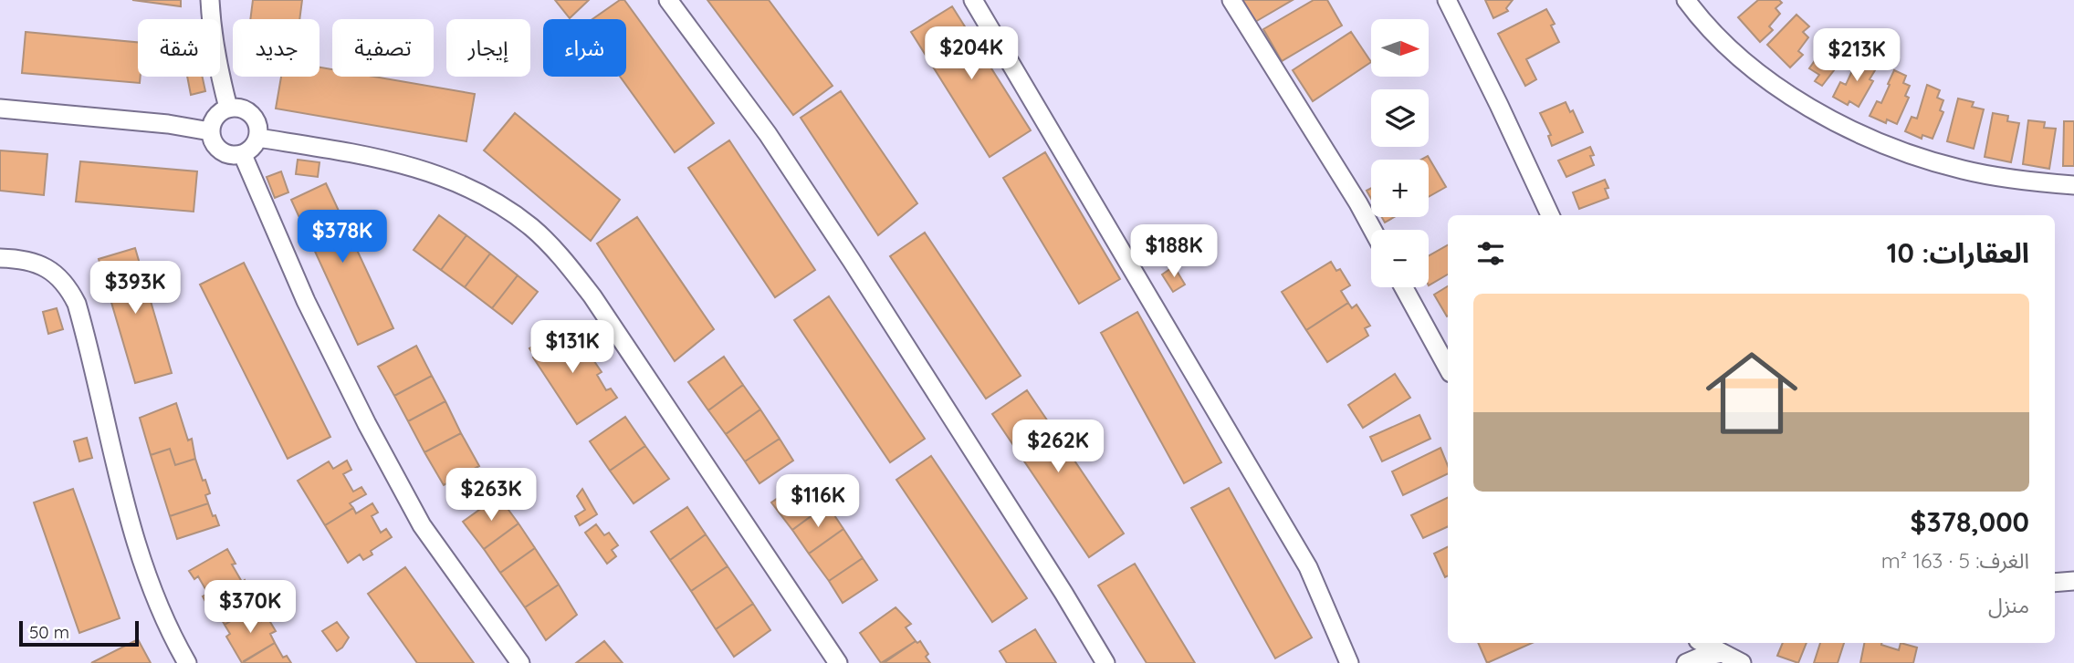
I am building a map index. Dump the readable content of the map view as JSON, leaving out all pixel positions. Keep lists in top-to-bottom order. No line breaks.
{"scale_bar":"50 m","north":"right","page":{"map_buttons":["+","−"],"chip":["شراء","إيجار","تصفية","جديد","شقة"],"price":["$204K","$213K","$378K","$188K","$393K","$131K","$262K","$263K","$116K","$370K"],"heading":"العقارات: 10","list":[{"name":"$378,000","note":"الغرف: 5 · 163 m² · منزل"}],"scale":"50 m"}}
